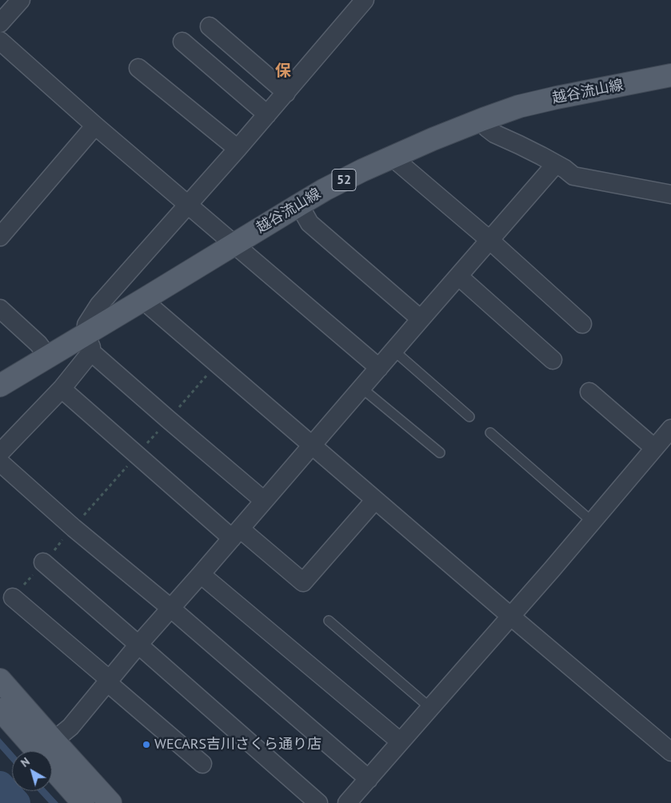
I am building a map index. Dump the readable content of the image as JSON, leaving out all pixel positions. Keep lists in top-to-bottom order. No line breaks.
{"streets":{"main road":["越谷流山線","52"]},"districts":["保"],"places":["WECARS吉川さくら通り店"],"north":"top left"}
